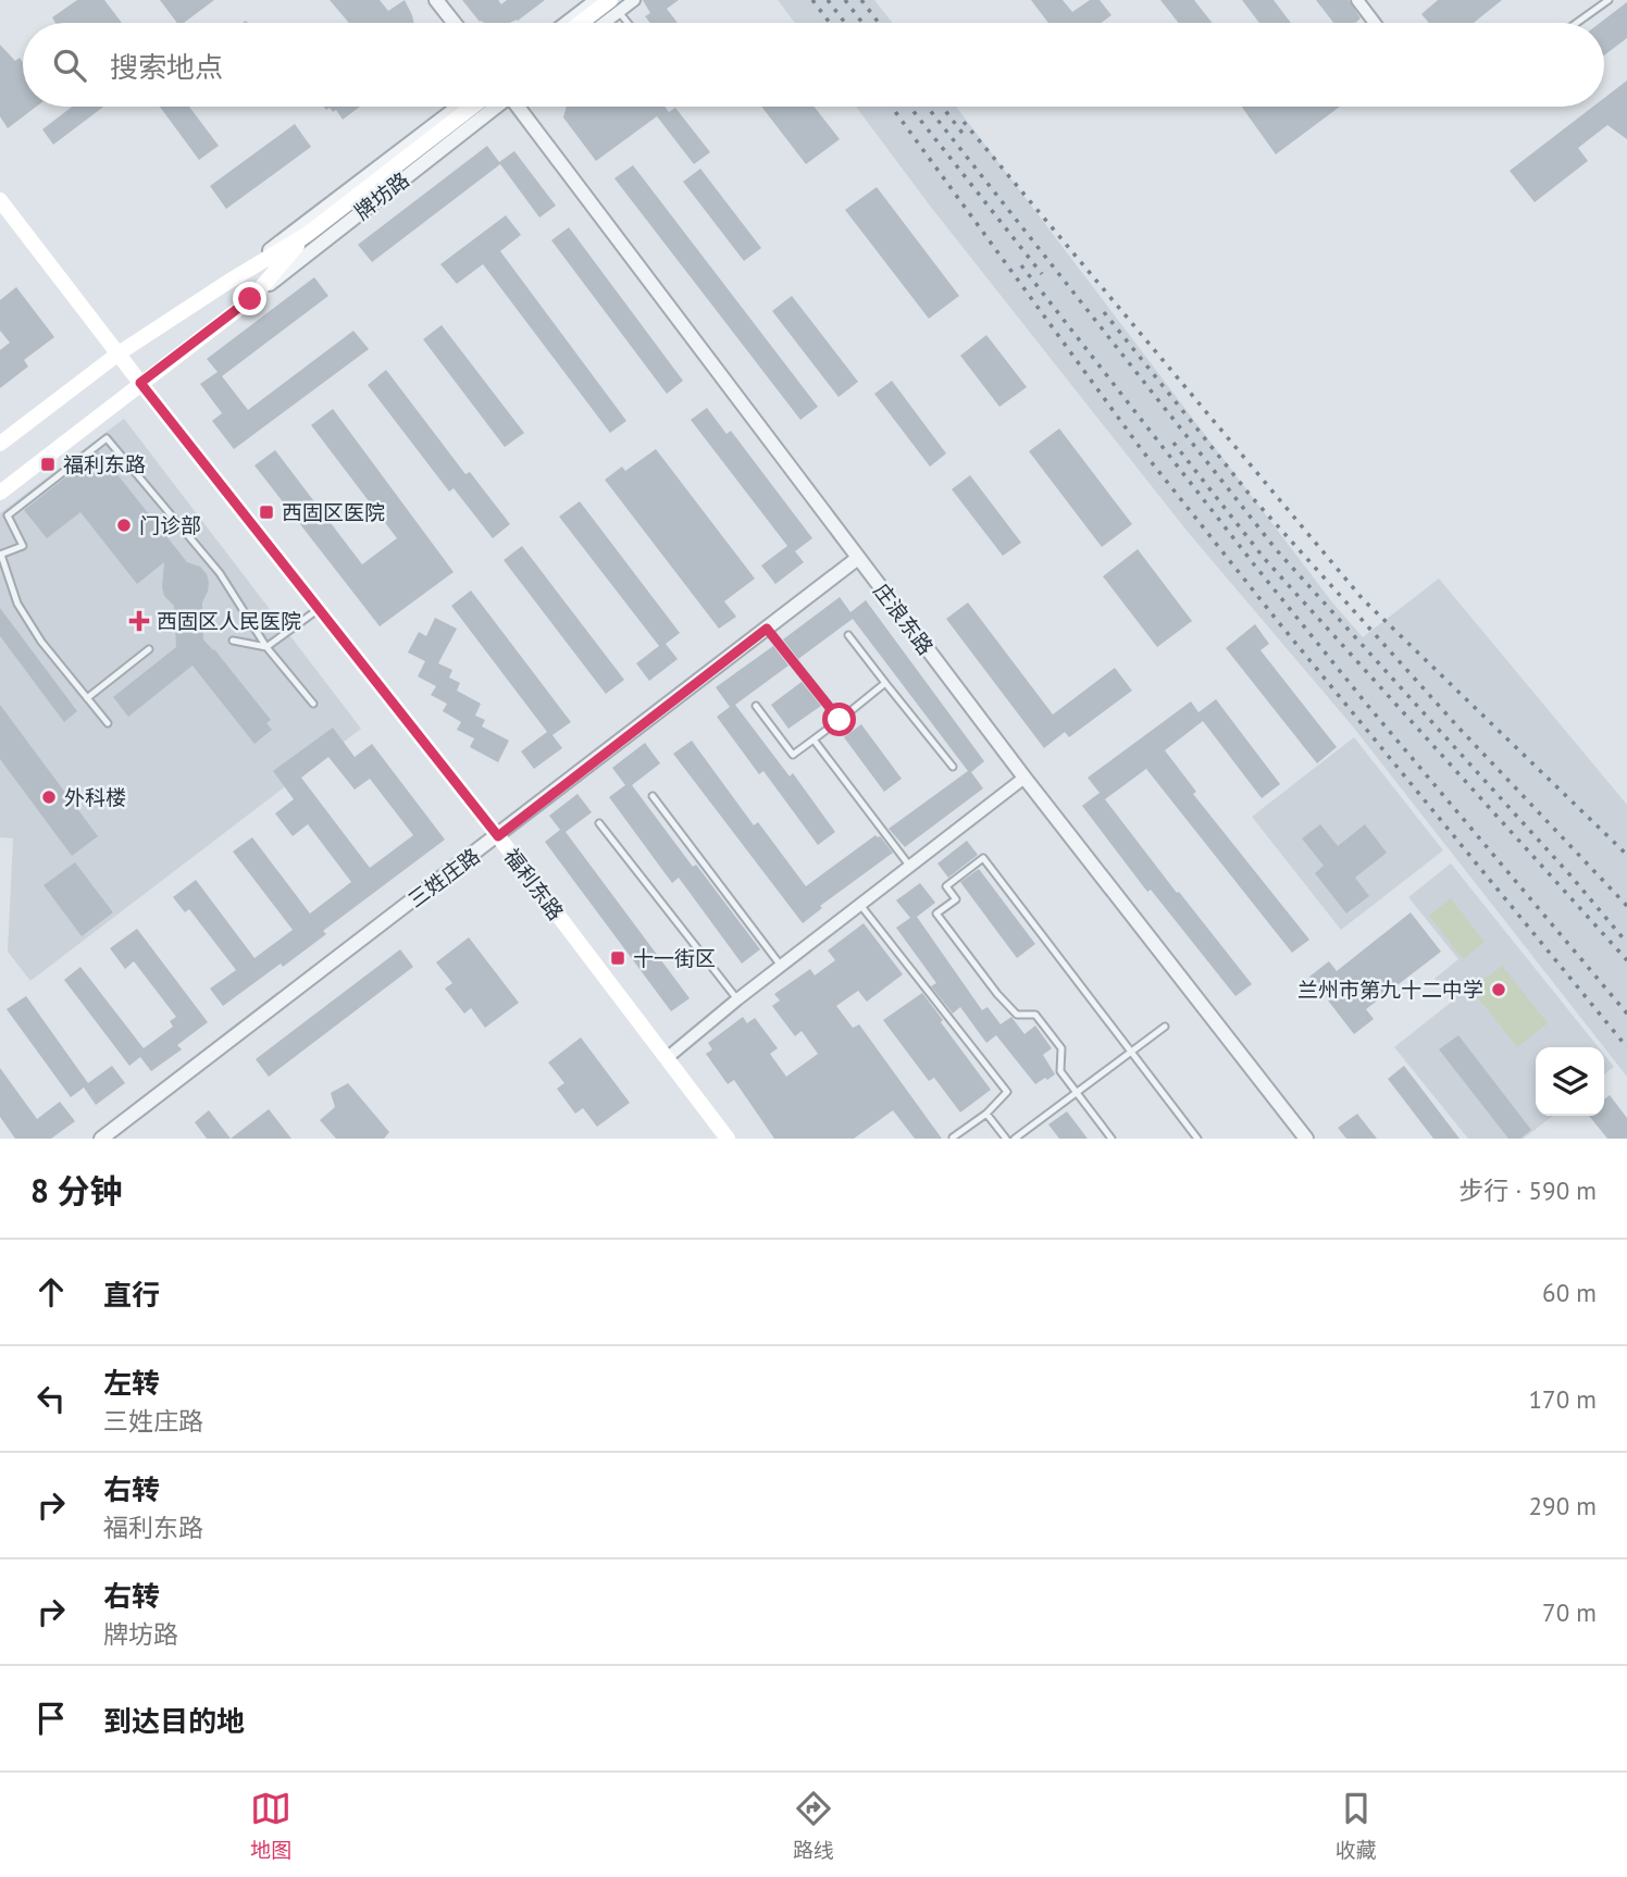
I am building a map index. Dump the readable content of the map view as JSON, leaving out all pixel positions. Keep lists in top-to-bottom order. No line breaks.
{"streets":{"main road":["牌坊路","福利东路"],"street":["庄浪东路","三姓庄路"]},"crossings":[["牌坊路","福利东路"],["庄浪东路","三姓庄路"],["三姓庄路","福利东路"]],"places":{"transit":["福利东路","西固区医院","十一街区"],"other":["门诊部","外科楼","兰州市第九十二中学"],"health":["西固区人民医院"]},"page":{"search":"搜索地点","heading":["8 分钟","步行 · 590 m"],"list":[["直行","60 m"],["左转","三姓庄路","170 m"],["右转","福利东路","290 m"],["右转","牌坊路","70 m"],"到达目的地"],"nav":["地图","路线","收藏"]}}
